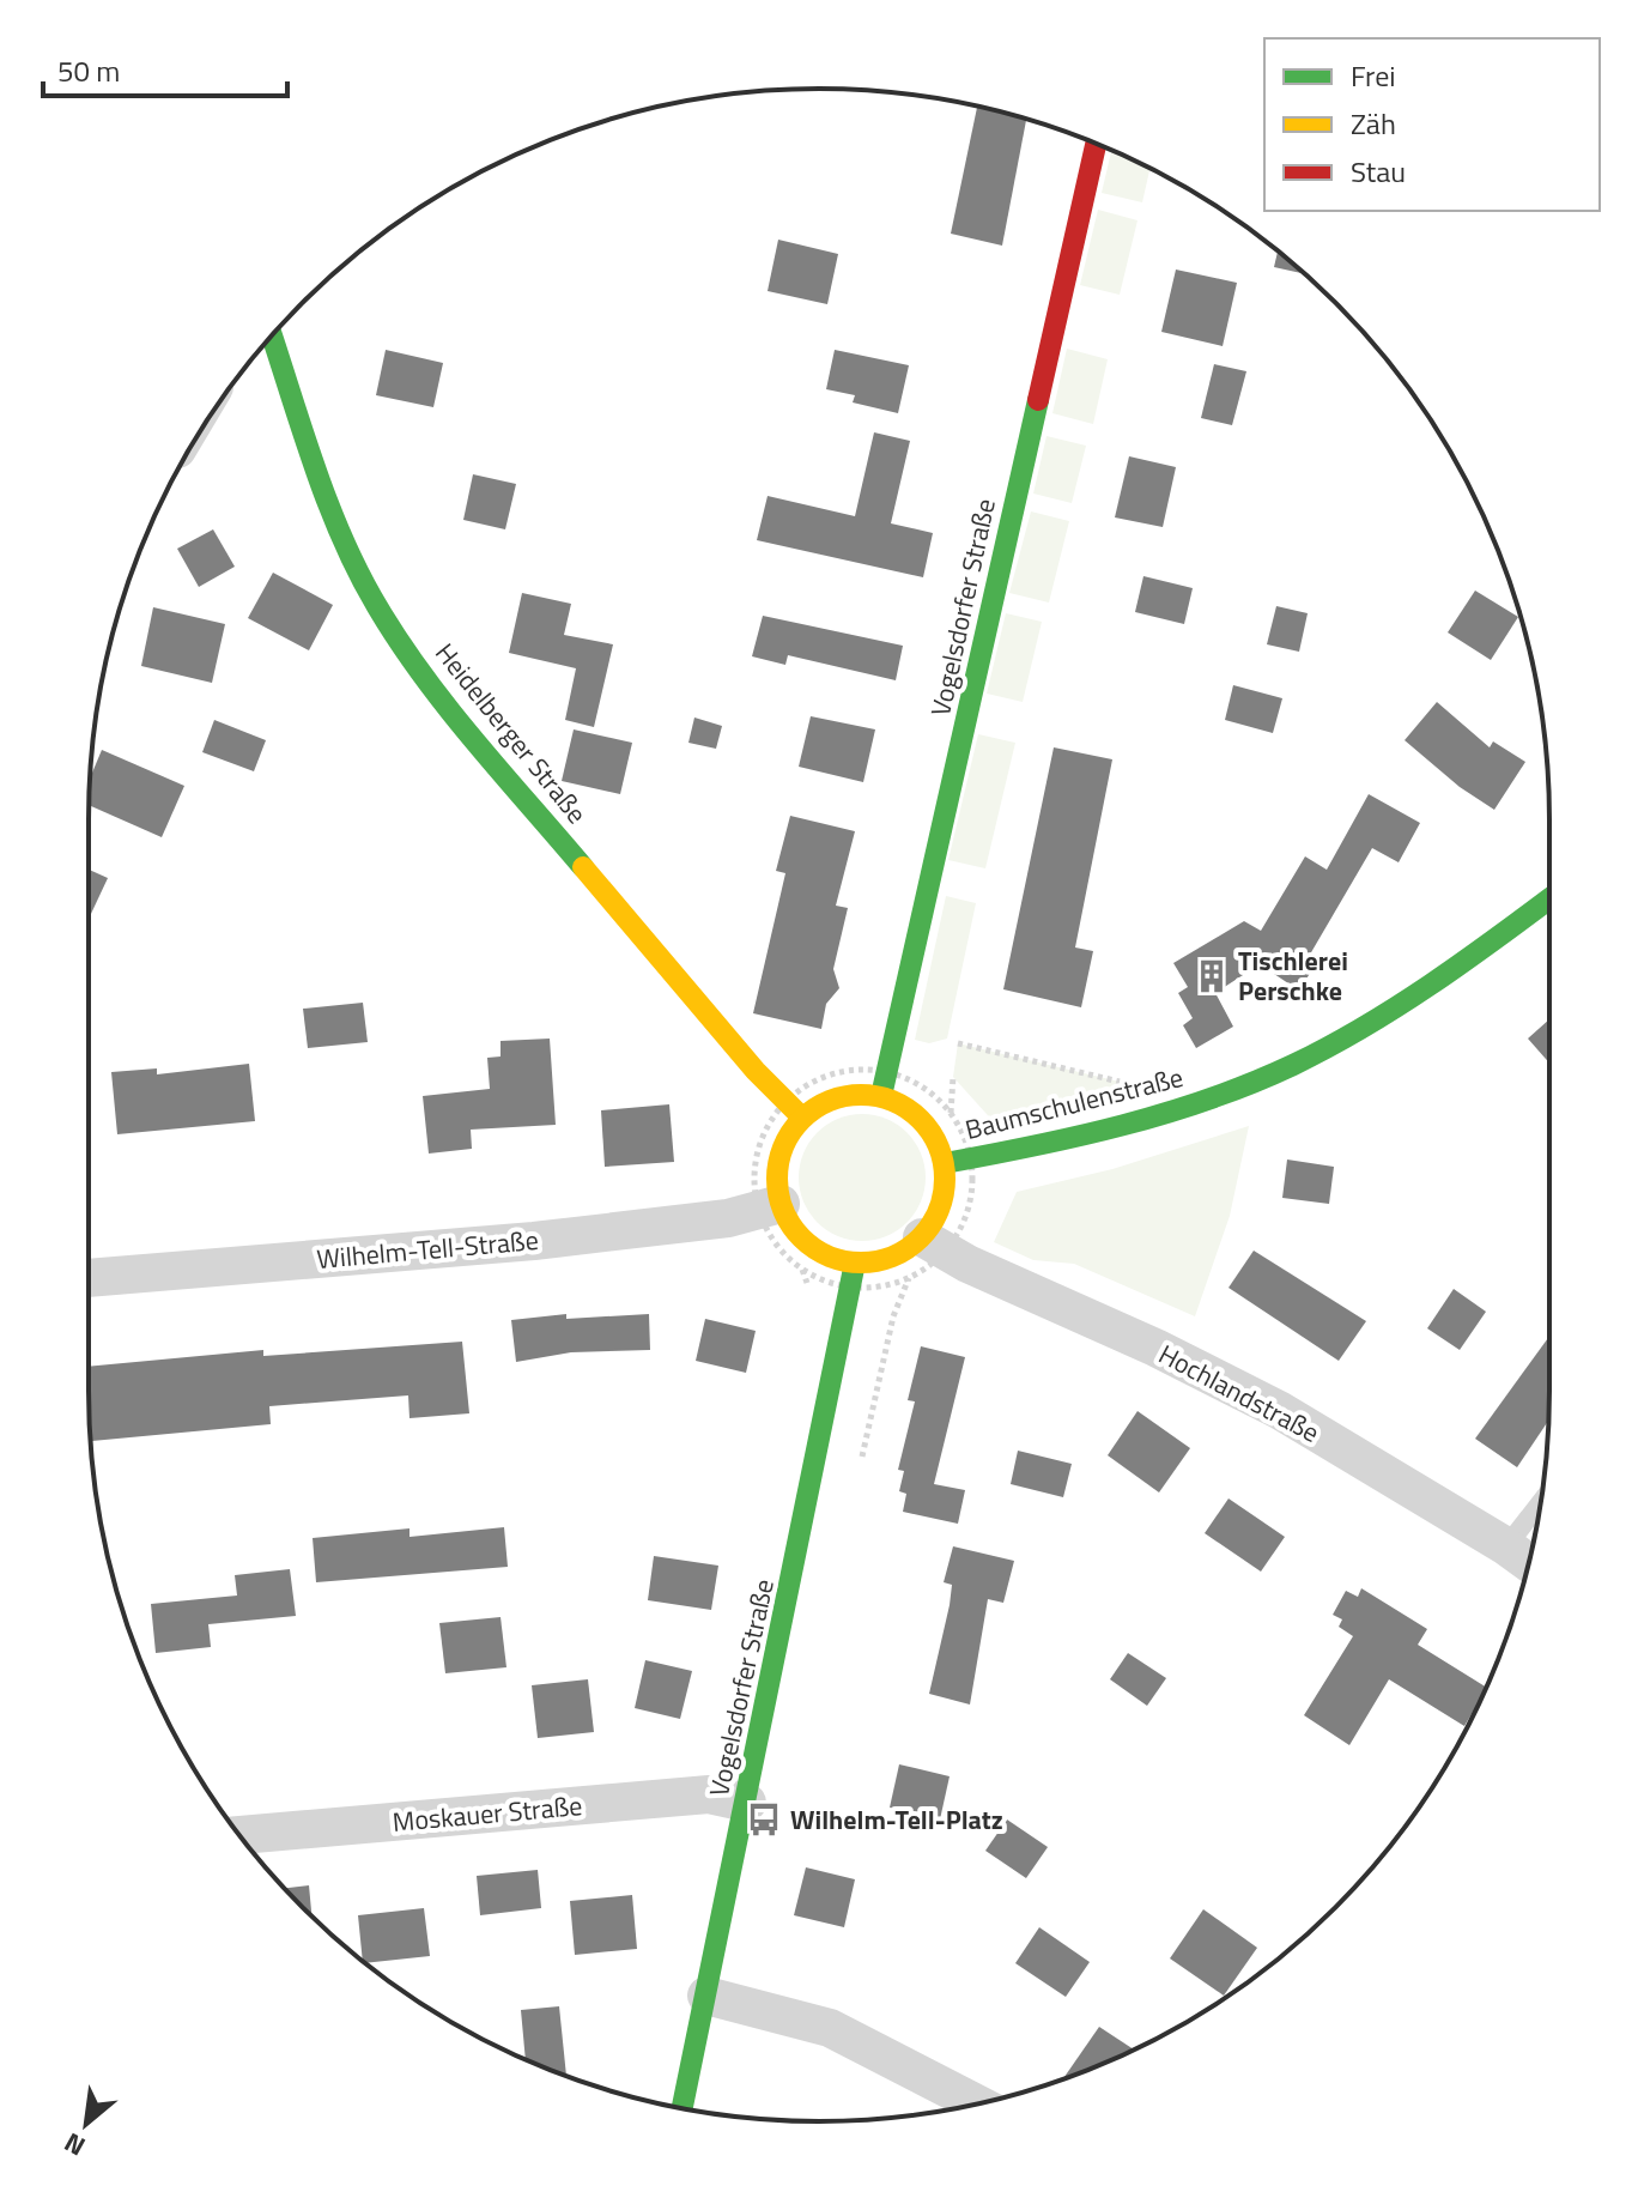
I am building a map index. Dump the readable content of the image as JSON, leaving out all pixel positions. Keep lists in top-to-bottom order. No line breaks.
{"streets":{"street":["Vogelsdorfer Straße","Heidelberger Straße","Baumschulenstraße","Wilhelm-Tell-Straße","Hochlandstraße","Moskauer Straße"]},"crossings":[["Vogelsdorfer Straße","Heidelberger Straße"],["Vogelsdorfer Straße","Baumschulenstraße"],["Vogelsdorfer Straße","Wilhelm-Tell-Straße"],["Vogelsdorfer Straße","Hochlandstraße"],["Vogelsdorfer Straße","Moskauer Straße"],["Heidelberger Straße","Baumschulenstraße"],["Heidelberger Straße","Wilhelm-Tell-Straße"],["Heidelberger Straße","Hochlandstraße"],["Baumschulenstraße","Wilhelm-Tell-Straße"],["Baumschulenstraße","Hochlandstraße"],["Wilhelm-Tell-Straße","Hochlandstraße"]],"places":{"building":["Tischlerei Perschke"],"bus stop":["Wilhelm-Tell-Platz"]},"legend":["Frei","Zäh","Stau"],"scale_bar":"50 m","north":"bottom left"}
